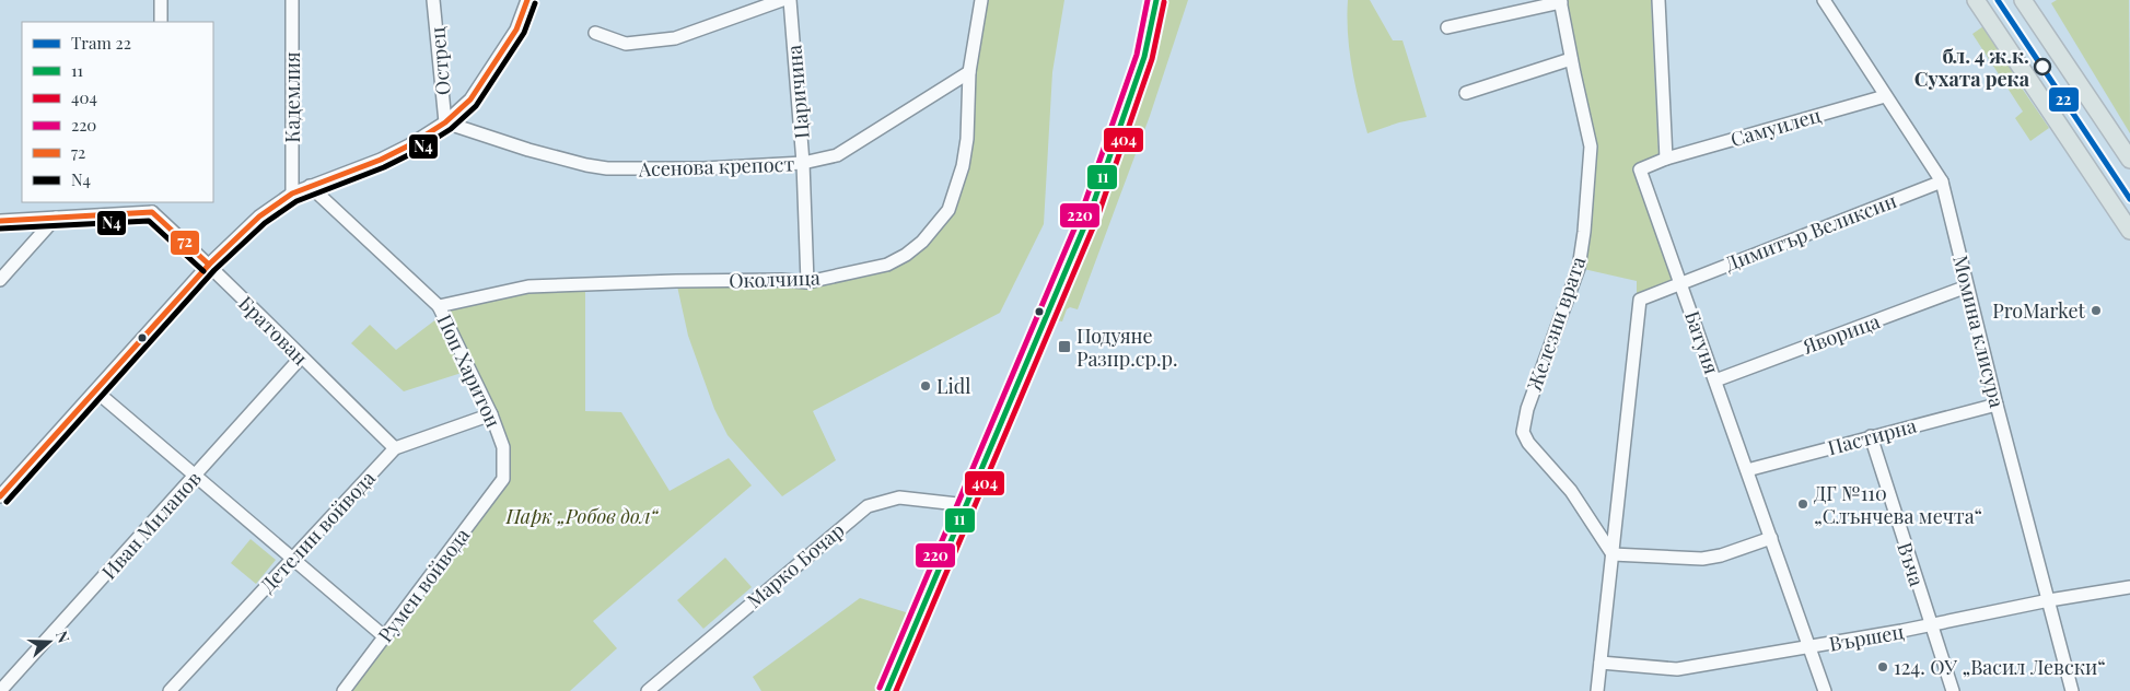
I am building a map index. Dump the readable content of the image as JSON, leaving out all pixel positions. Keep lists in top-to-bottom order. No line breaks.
{"streets":{"street":["Острец","Царичина","Кадемлия","Самуилец","Асенова крепост","Димитър Великсин","Околчица","Железни врата","Братован","Момина клисура","Яворица","Батуня","Поп Харитон","Пастирна","Иван Миланов","Детелин войвода","Въча","Марко Бочар","Румен войвода","Вършец"]},"crossings":[["Острец","Асенова крепост"],["Царичина","Асенова крепост"],["Царичина","Околчица"],["Самуилец","Момина клисура"],["Самуилец","Батуня"],["Асенова крепост","Околчица"],["Димитър Великсин","Момина клисура"],["Димитър Великсин","Батуня"],["Околчица","Поп Харитон"],["Братован","Иван Миланов"],["Братован","Детелин войвода"],["Момина клисура","Яворица"],["Момина клисура","Пастирна"],["Момина клисура","Вършец"],["Яворица","Батуня"],["Батуня","Пастирна"],["Батуня","Вършец"],["Поп Харитон","Детелин войвода"],["Поп Харитон","Румен войвода"],["Пастирна","Въча"],["Въча","Вършец"]],"parks":["Парк „Робов дол“"],"places":{"other":["бл. 4 ж.к. Сухата река","ProMarket","Lidl","ДГ №110 „Слънчева мечта“","124. ОУ „Васил Левски“"],"transit":["Подуяне Разпр.ср.р."]},"lines":["tram line 22","transit line 11","transit line 220","transit line 72","transit line 404","transit line N4"],"legend":["Tram 22","11","404","220","72","N4"],"north":"right"}
